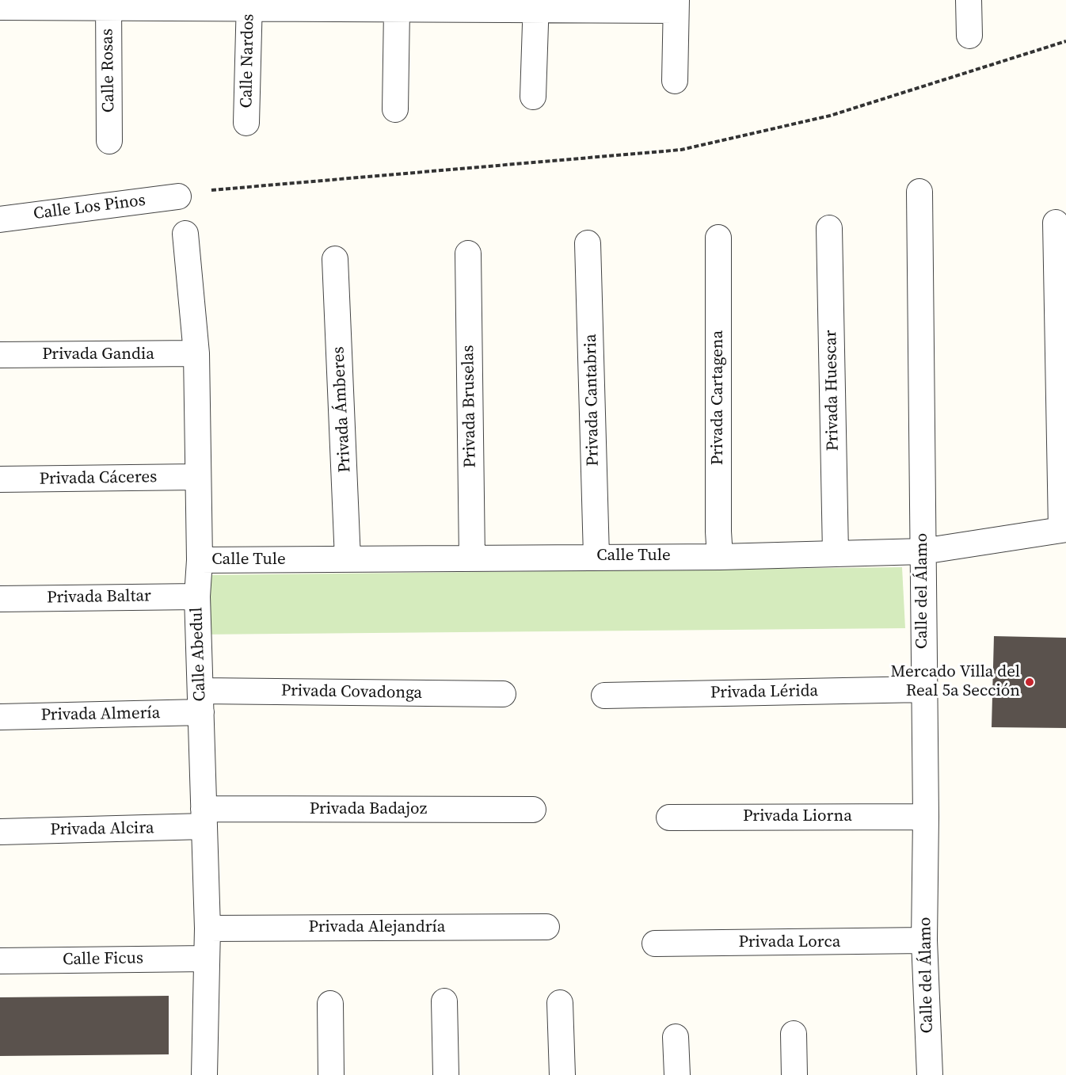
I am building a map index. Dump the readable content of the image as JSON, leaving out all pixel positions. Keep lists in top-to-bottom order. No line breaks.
{"streets":{"street":["Calle Nardos","Calle Rosas","Calle Los Pinos","Privada Gandia","Privada Huescar","Privada Cartagena","Privada Cantabria","Privada Bruselas","Privada Ámberes","Privada Cáceres","Calle Tule","Calle del Álamo","Privada Baltar","Calle Abedul","Privada Covadonga","Privada Lérida","Privada Almería","Privada Badajoz","Privada Liorna","Privada Alcira","Privada Alejandría","Privada Lorca","Calle Ficus"]},"crossings":[["Privada Gandia","Calle Abedul"],["Privada Huescar","Calle Tule"],["Privada Cartagena","Calle Tule"],["Privada Cantabria","Calle Tule"],["Privada Bruselas","Calle Tule"],["Privada Ámberes","Calle Tule"],["Privada Cáceres","Calle Abedul"],["Calle Tule","Calle del Álamo"],["Calle Tule","Calle Abedul"],["Calle del Álamo","Privada Lérida"],["Calle del Álamo","Privada Liorna"],["Calle del Álamo","Privada Lorca"],["Privada Baltar","Calle Abedul"],["Calle Abedul","Privada Covadonga"],["Calle Abedul","Privada Almería"],["Calle Abedul","Privada Badajoz"],["Calle Abedul","Privada Alcira"],["Calle Abedul","Privada Alejandría"],["Calle Abedul","Calle Ficus"],["Privada Covadonga","Privada Almería"],["Privada Badajoz","Privada Alcira"]],"places":["Mercado Villa del Real 5a Sección"]}
